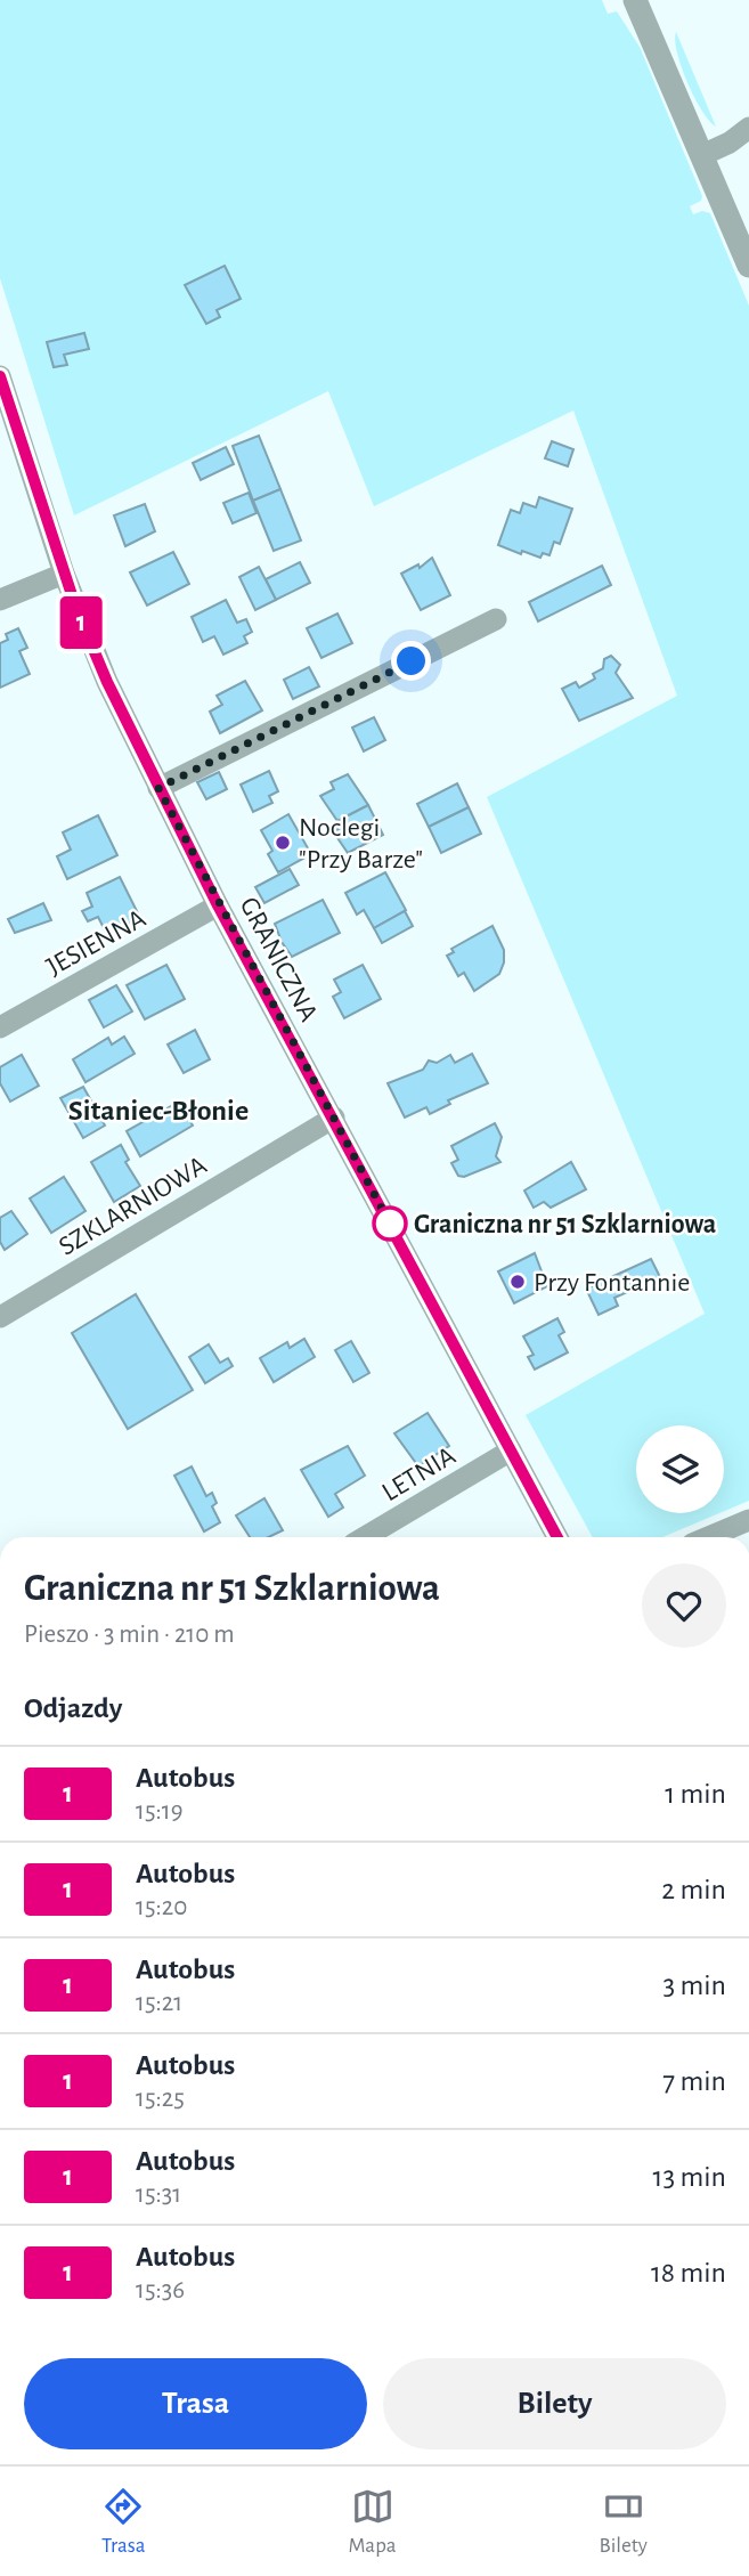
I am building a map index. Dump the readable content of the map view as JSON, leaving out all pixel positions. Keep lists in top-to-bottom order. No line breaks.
{"streets":{"street":["JESIENNA","GRANICZNA","SZKLARNIOWA","LETNIA"]},"crossings":[["JESIENNA","GRANICZNA"],["GRANICZNA","SZKLARNIOWA"],["GRANICZNA","LETNIA"]],"districts":["Sitaniec-Błonie"],"places":["Noclegi \"Przy Barze\"","Graniczna nr 51 Szklarniowa","Przy Fontannie"],"lines":["bus line 1"],"page":{"on_map":"1","heading":[["Graniczna nr 51 Szklarniowa","Pieszo · 3 min · 210 m"],"Odjazdy"],"list":[{"mark":"1","name":"Autobus","note":"15:19","value":"1 min"},{"mark":"1","name":"Autobus","note":"15:20","value":"2 min"},{"mark":"1","name":"Autobus","note":"15:21","value":"3 min"},{"mark":"1","name":"Autobus","note":"15:25","value":"7 min"},{"mark":"1","name":"Autobus","note":"15:31","value":"13 min"},{"mark":"1","name":"Autobus","note":"15:36","value":"18 min"}],"buttons":["Trasa","Bilety"],"tabs":["Trasa","Mapa","Bilety"]}}
